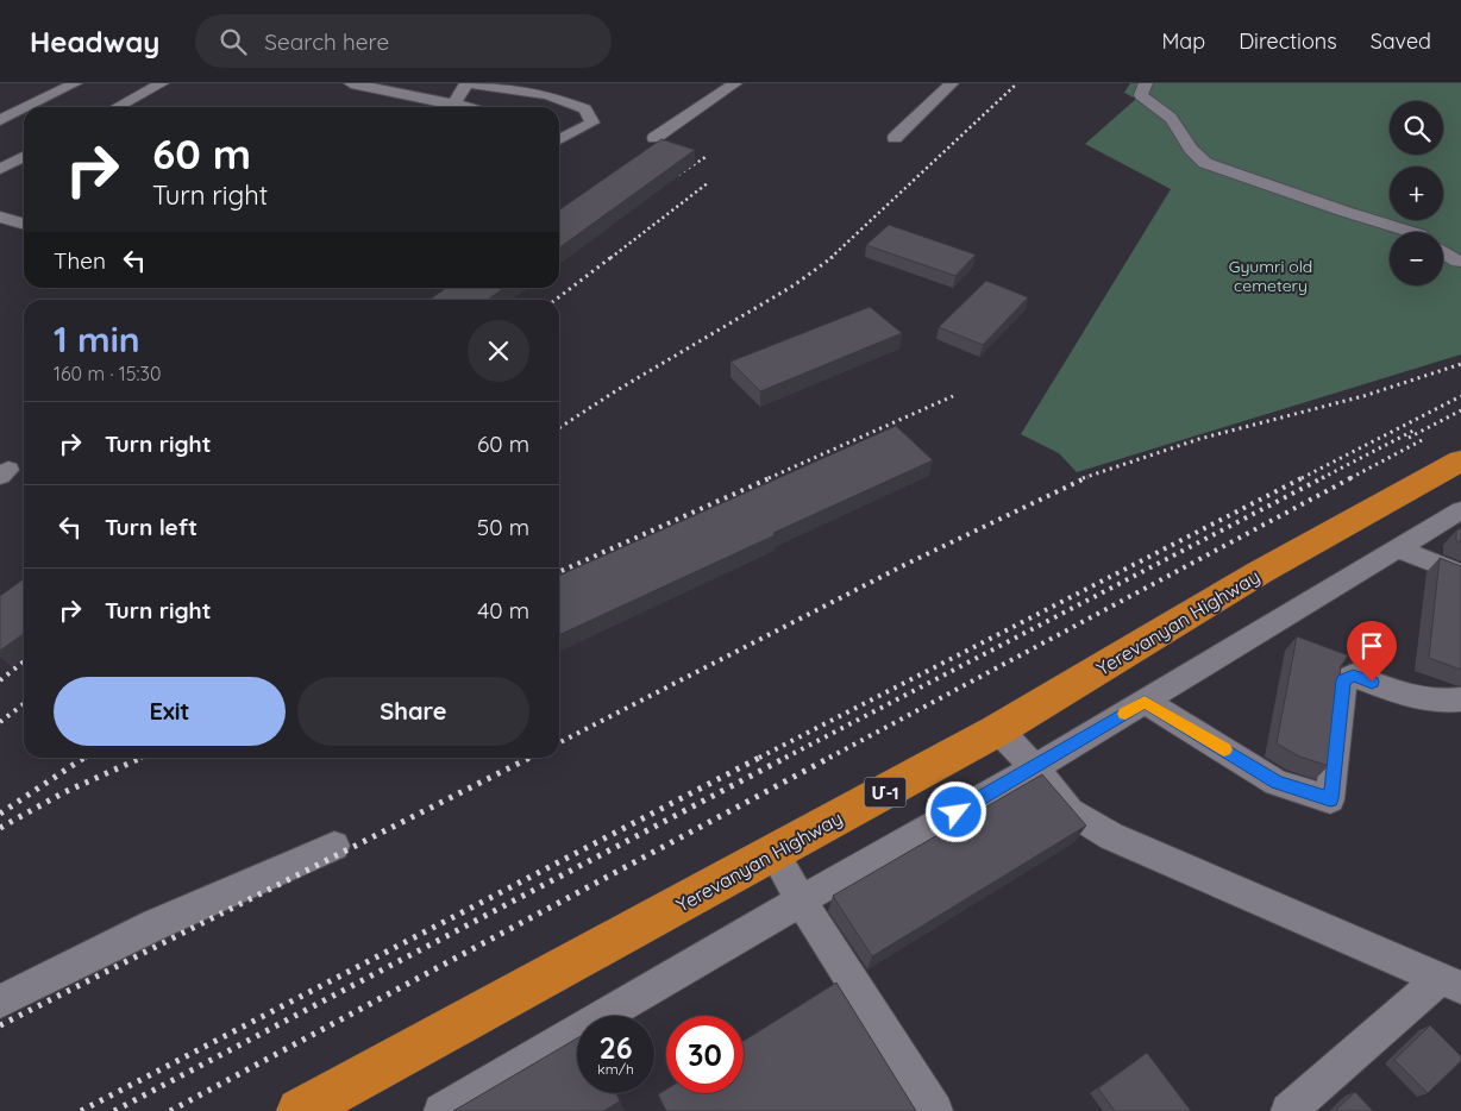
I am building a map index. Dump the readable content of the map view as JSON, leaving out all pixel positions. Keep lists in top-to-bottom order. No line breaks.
{"streets":{"highway":["Yerevanyan Highway","Մ-1"]},"parks":["Gyumri old cemetery"],"page":{"header":"Headway","search":"Search here","nav":["Map","Directions","Saved"],"map_buttons":["+","−"],"turn":["60 m","Turn right"],"then":"Then","heading":["1 min","160 m · 15:30"],"list":[{"name":"Turn right","value":"60 m"},{"name":"Turn left","value":"50 m"},{"name":"Turn right","value":"40 m"}],"buttons":["Exit","Share"],"speed":"26 km/h","limit":"30"}}
